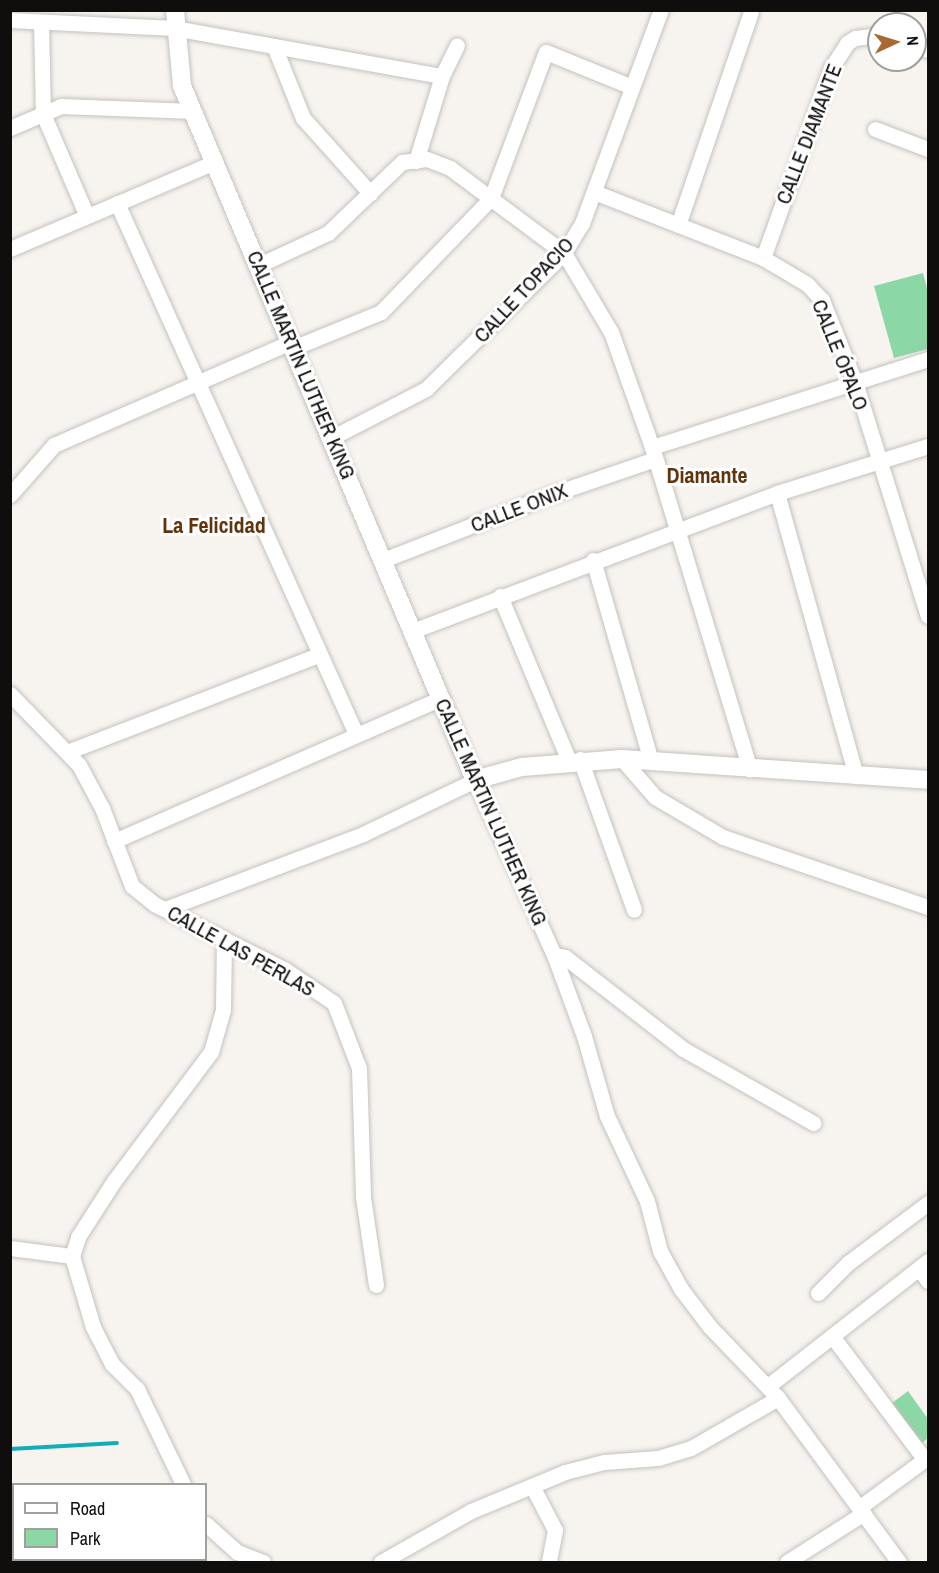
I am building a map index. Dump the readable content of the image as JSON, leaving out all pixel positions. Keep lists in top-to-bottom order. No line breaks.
{"streets":{"street":["CALLE DIAMANTE","CALLE TOPACIO","CALLE ÓPALO","CALLE MARTIN LUTHER KING","CALLE ONIX","CALLE LAS PERLAS"]},"crossings":[["CALLE DIAMANTE","CALLE ÓPALO"],["CALLE TOPACIO","CALLE ÓPALO"],["CALLE TOPACIO","CALLE MARTIN LUTHER KING"],["CALLE ÓPALO","CALLE ONIX"],["CALLE MARTIN LUTHER KING","CALLE ONIX"]],"districts":["Diamante","La Felicidad"],"legend":["Road","Park"],"north":"right"}
